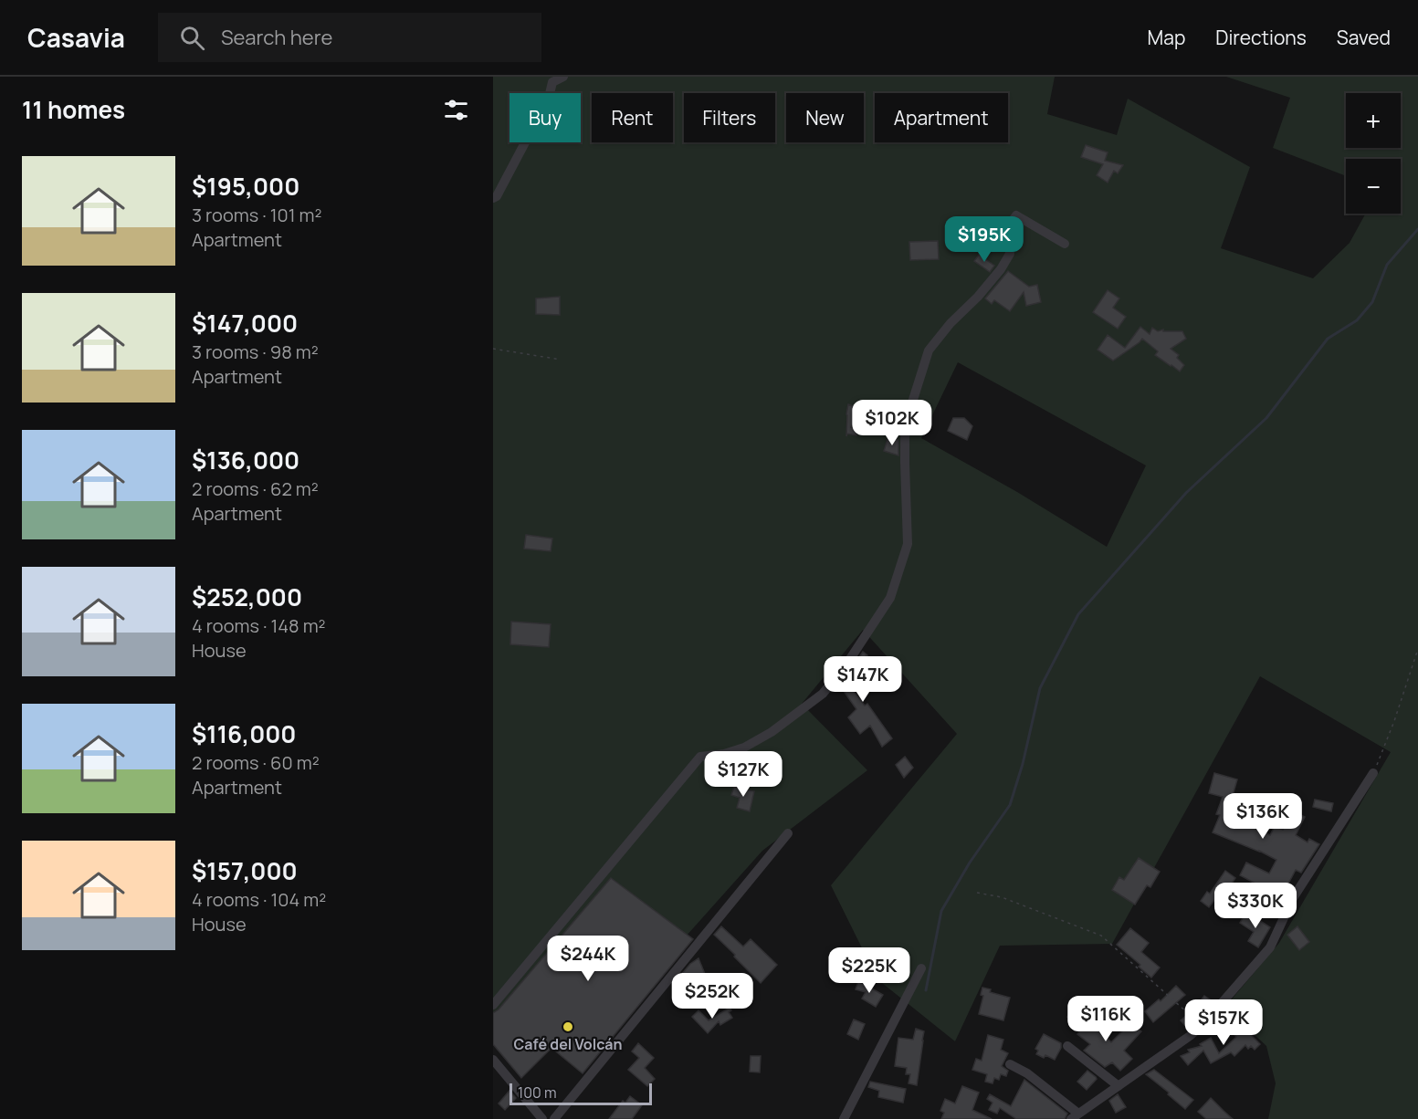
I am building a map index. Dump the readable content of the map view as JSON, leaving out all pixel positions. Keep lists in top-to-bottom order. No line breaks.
{"places":["Café del Volcán"],"scale_bar":"100 m","page":{"header":"Casavia","search":"Search here","nav":["Map","Directions","Saved"],"heading":"11 homes","map_buttons":["+","−"],"chip":["Buy","Rent","Filters","New","Apartment"],"list":[{"name":"$195,000","note":"3 rooms · 101 m² · Apartment"},{"name":"$147,000","note":"3 rooms · 98 m² · Apartment"},{"name":"$136,000","note":"2 rooms · 62 m² · Apartment"},{"name":"$252,000","note":"4 rooms · 148 m² · House"},{"name":"$116,000","note":"2 rooms · 60 m² · Apartment"},{"name":"$157,000","note":"4 rooms · 104 m² · House"}],"price":["$195K","$102K","$147K","$127K","$136K","$330K","$244K","$225K","$252K","$116K","$157K"],"scale":"100 m"}}
